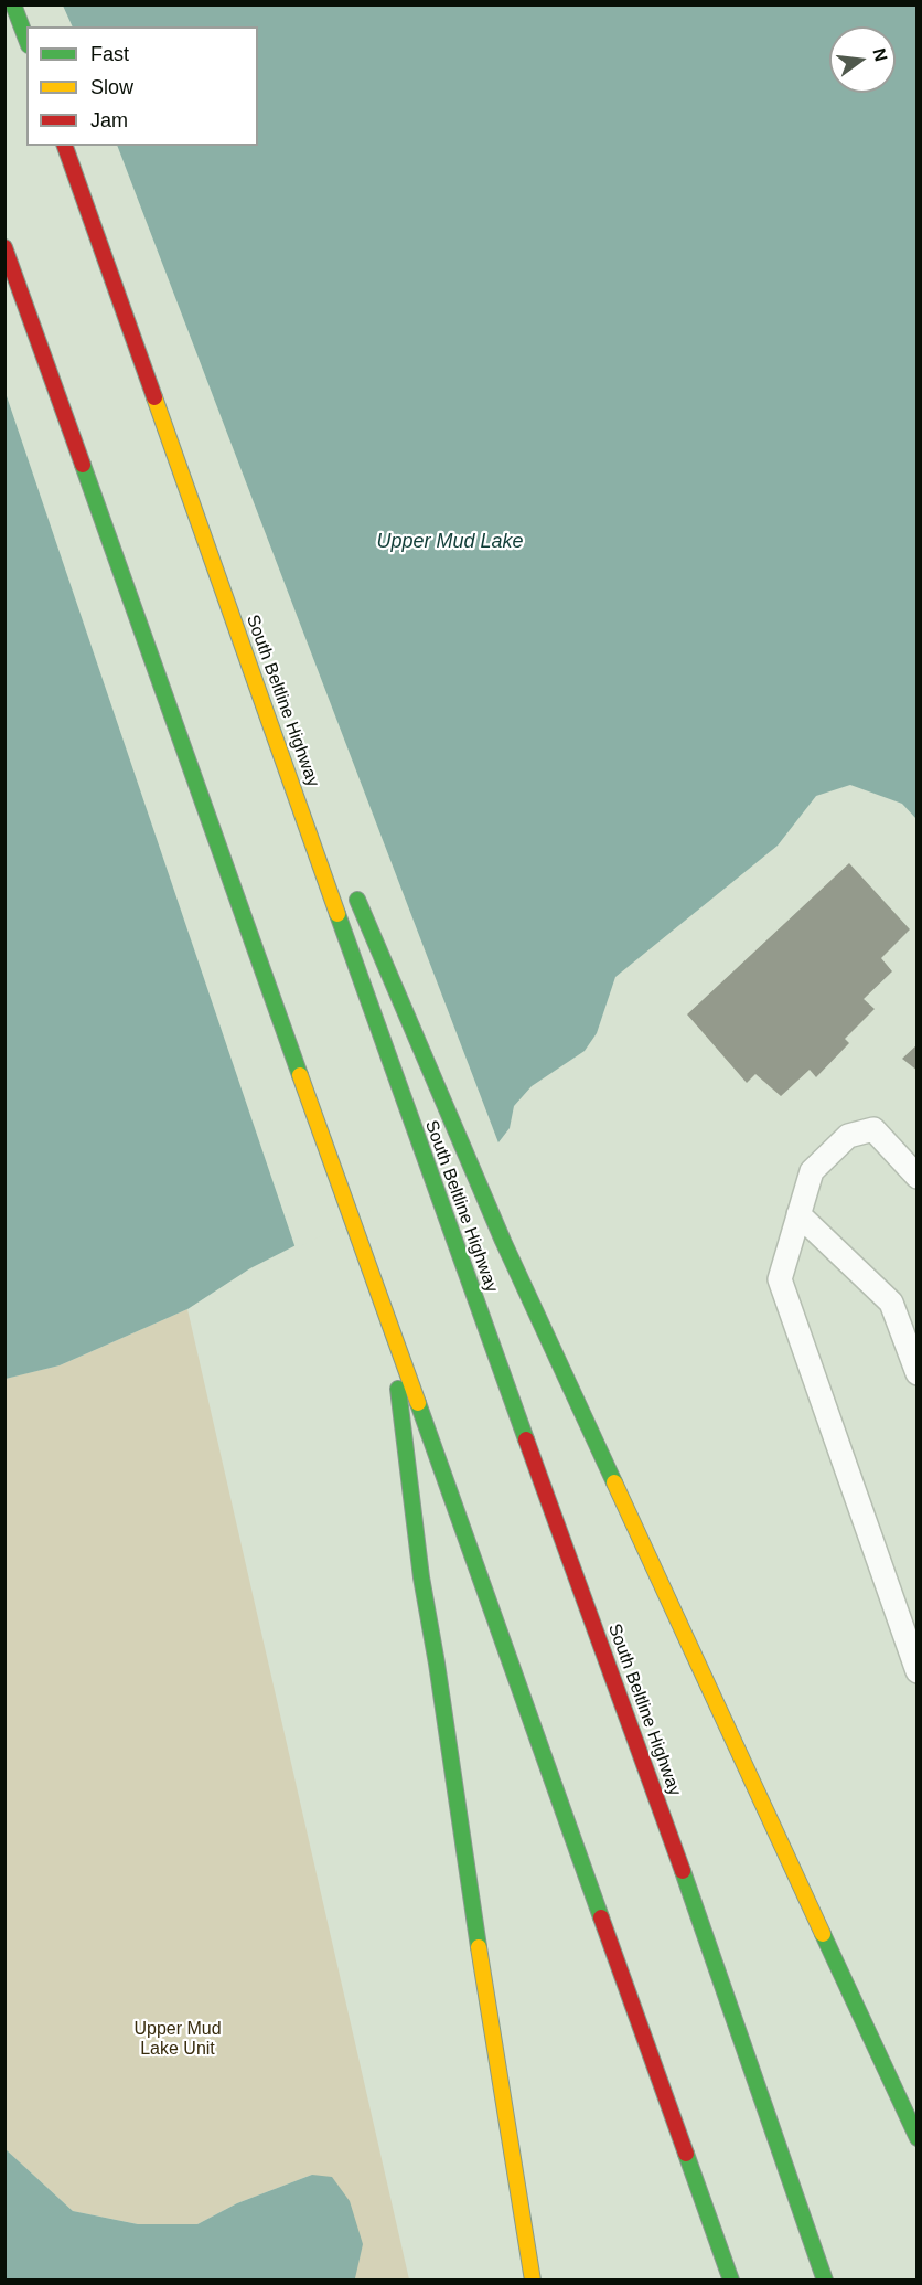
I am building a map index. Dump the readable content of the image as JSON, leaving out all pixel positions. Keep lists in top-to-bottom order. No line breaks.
{"streets":{"highway":["South Beltline Highway"]},"water":["Upper Mud Lake"],"parks":["Upper Mud Lake Unit"],"legend":["Fast","Slow","Jam"],"north":"right"}
